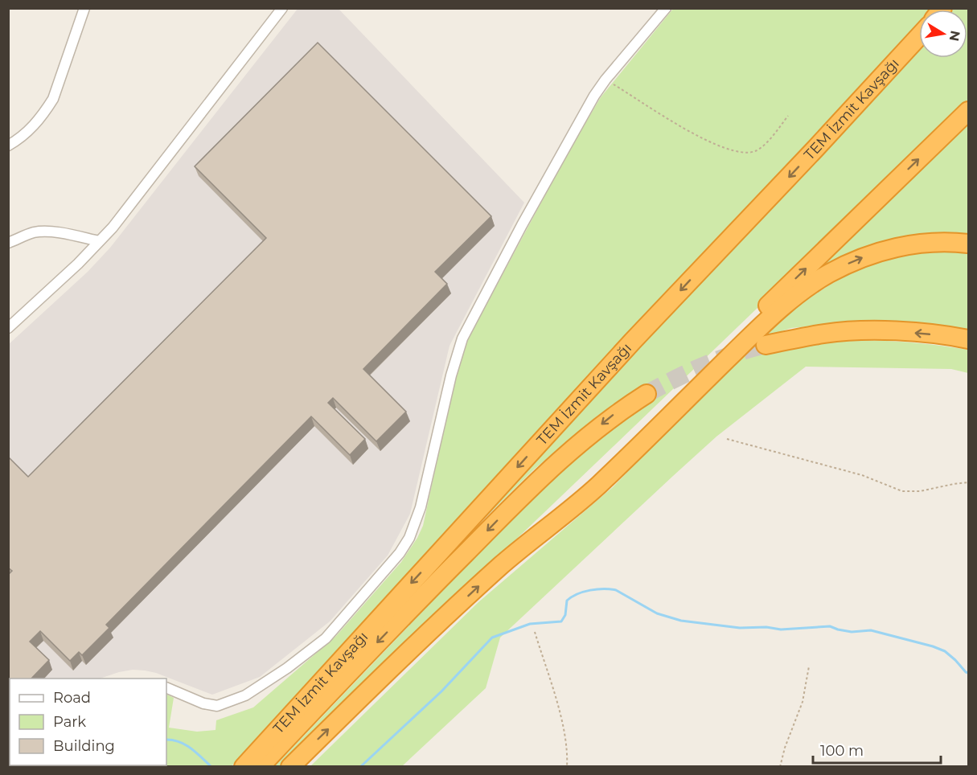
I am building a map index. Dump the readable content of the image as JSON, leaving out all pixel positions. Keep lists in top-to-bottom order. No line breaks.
{"streets":{"highway":["TEM İzmit Kavşağı"]},"legend":["Road","Park","Building"],"scale_bar":"100 m","north":"right"}
